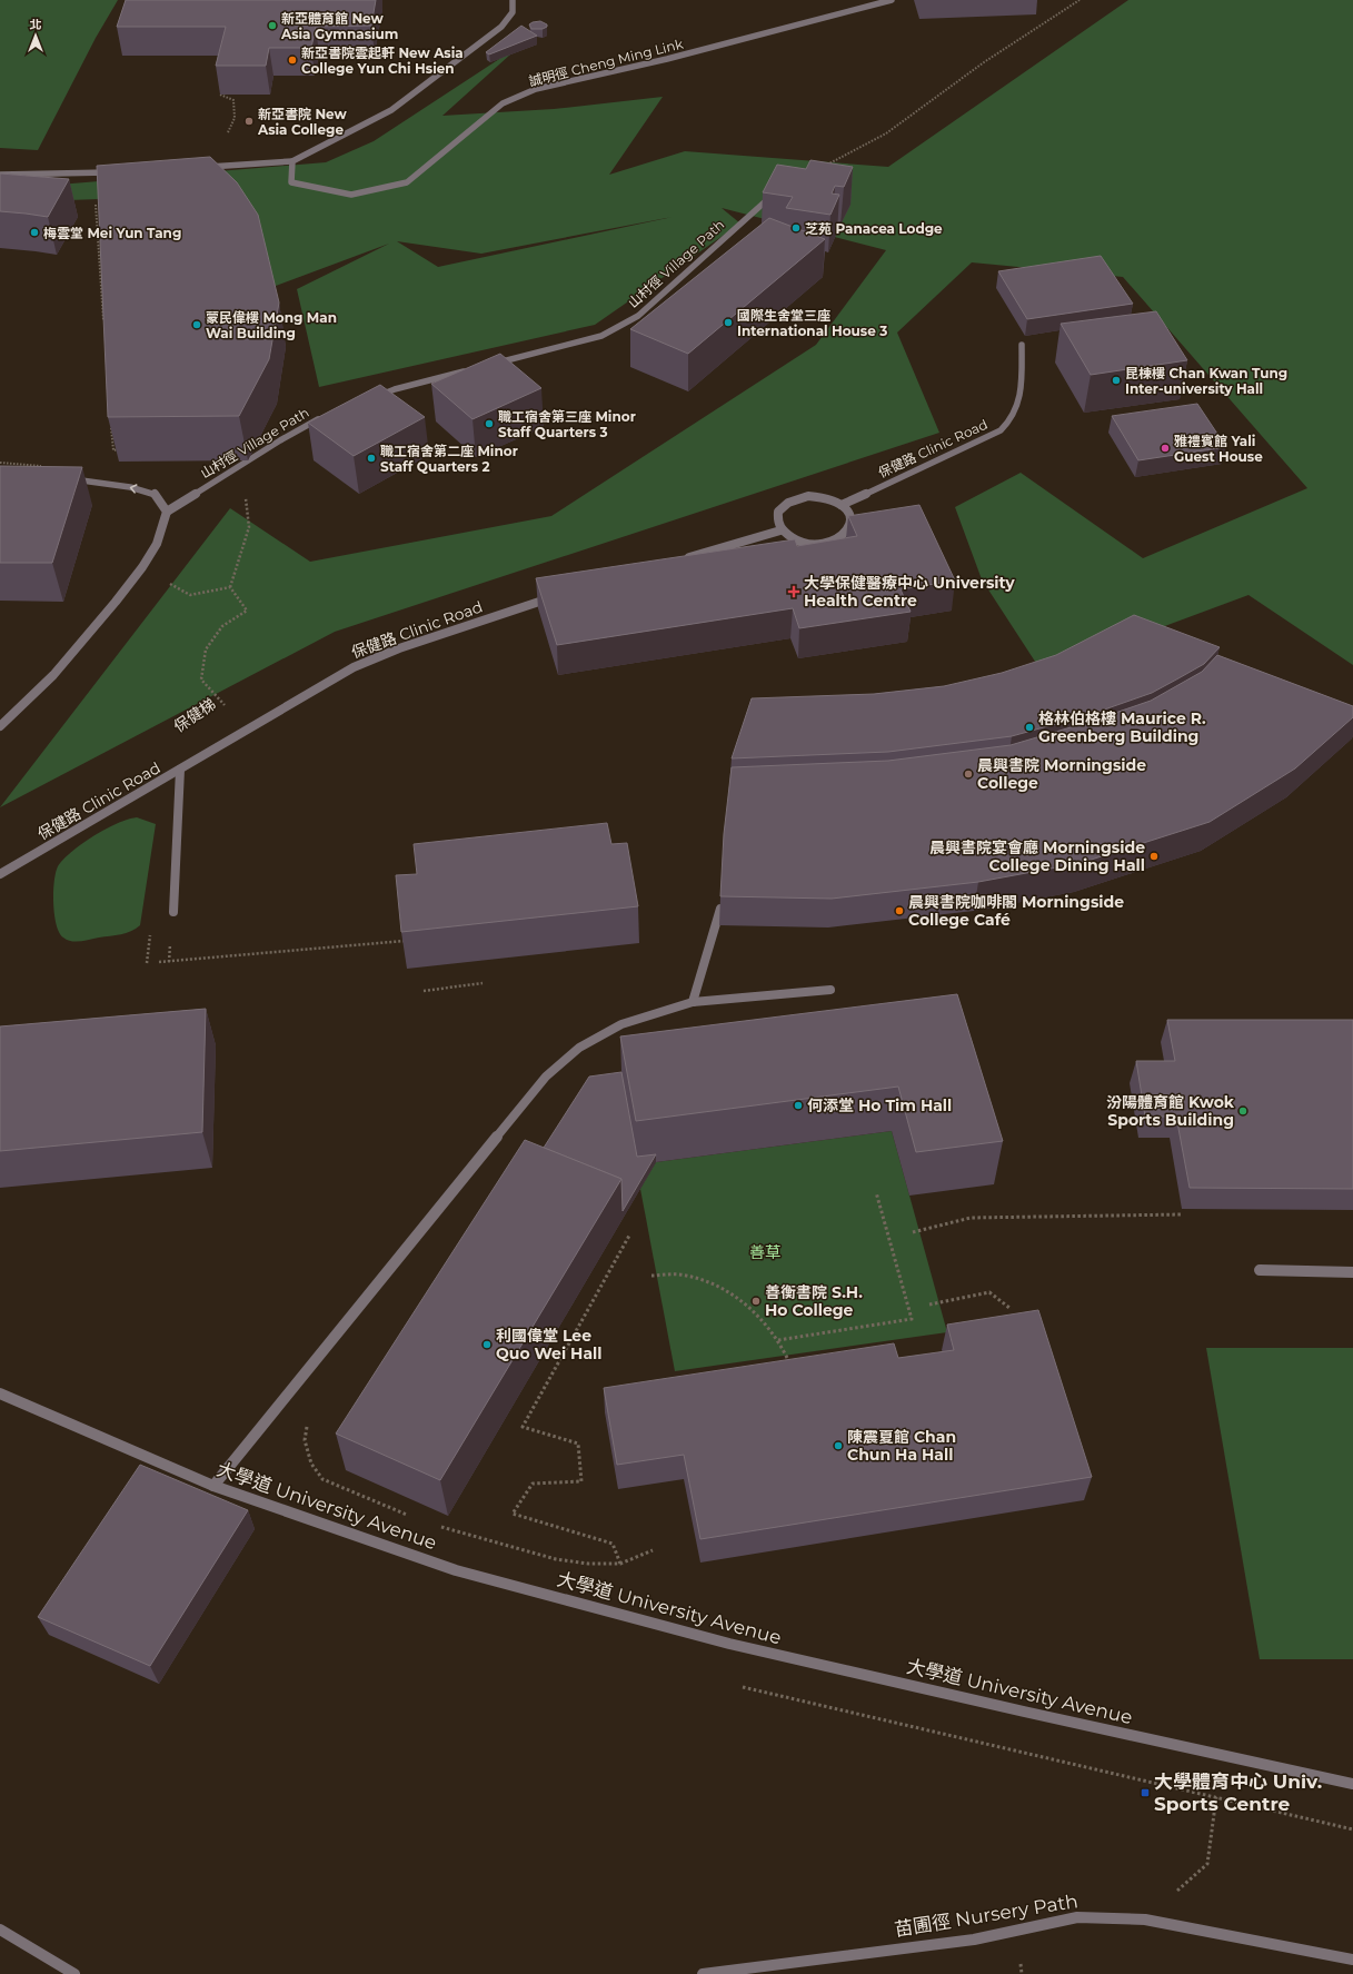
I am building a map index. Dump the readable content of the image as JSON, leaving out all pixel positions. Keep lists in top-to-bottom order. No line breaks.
{"streets":{"street":["誠明徑 Cheng Ming Link","山村徑 Village Path","保健路 Clinic Road","大學道 University Avenue","苗圃徑 Nursery Path"],"path":["保健梯"]},"parks":["善草"],"places":{"other":["新亞體育館 New Asia Gymnasium","新亞書院雲起軒 New Asia College Yun Chi Hsien","新亞書院 New Asia College","芝苑 Panacea Lodge","梅雲堂 Mei Yun Tang","國際生舍堂三座 International House 3","蒙民偉樓 Mong Man Wai Building","昆棟樓 Chan Kwan Tung Inter-university Hall","職工宿舍第三座 Minor Staff Quarters 3","雅禮賓館 Yali Guest House","職工宿舍第二座 Minor Staff Quarters 2","格林伯格樓 Maurice R. Greenberg Building","晨興書院 Morningside College","晨興書院宴會廳 Morningside College Dining Hall","晨興書院咖啡閣 Morningside College Café","何添堂 Ho Tim Hall","汾陽體育館 Kwok Sports Building","善衡書院 S.H. Ho College","利國偉堂 Lee Quo Wei Hall","陳震夏館 Chan Chun Ha Hall"],"health":["大學保健醫療中心 University Health Centre"],"transit":["大學體育中心 Univ. Sports Centre"]},"north":"top"}
